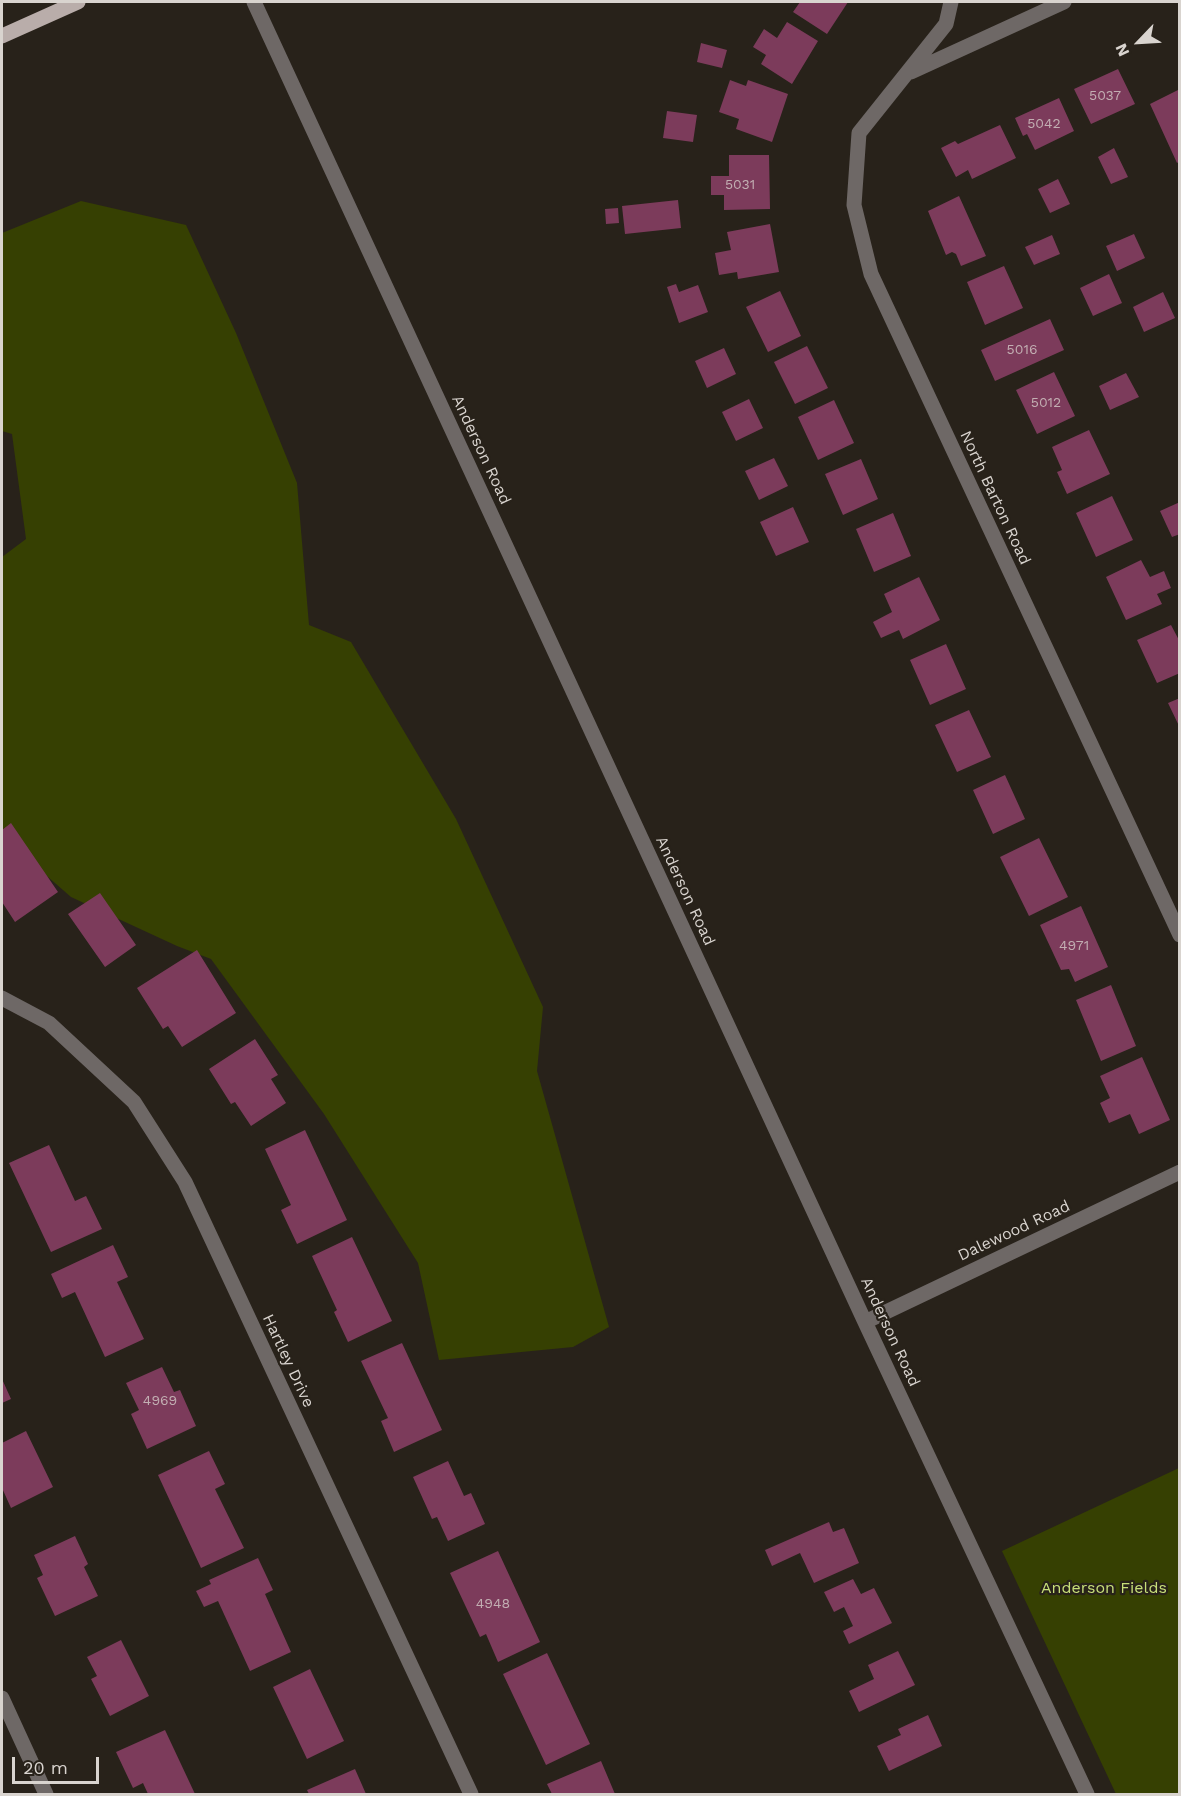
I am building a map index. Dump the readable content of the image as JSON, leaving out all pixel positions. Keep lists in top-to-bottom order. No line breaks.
{"streets":{"street":["Anderson Road","North Barton Road","Dalewood Road","Hartley Drive"]},"crossings":[["Anderson Road","Dalewood Road"]],"parks":["Anderson Fields"],"house_numbers":["5037","5042","5031","5016","5012","4971","4969","4948"],"scale_bar":"20 m","north":"bottom left"}
